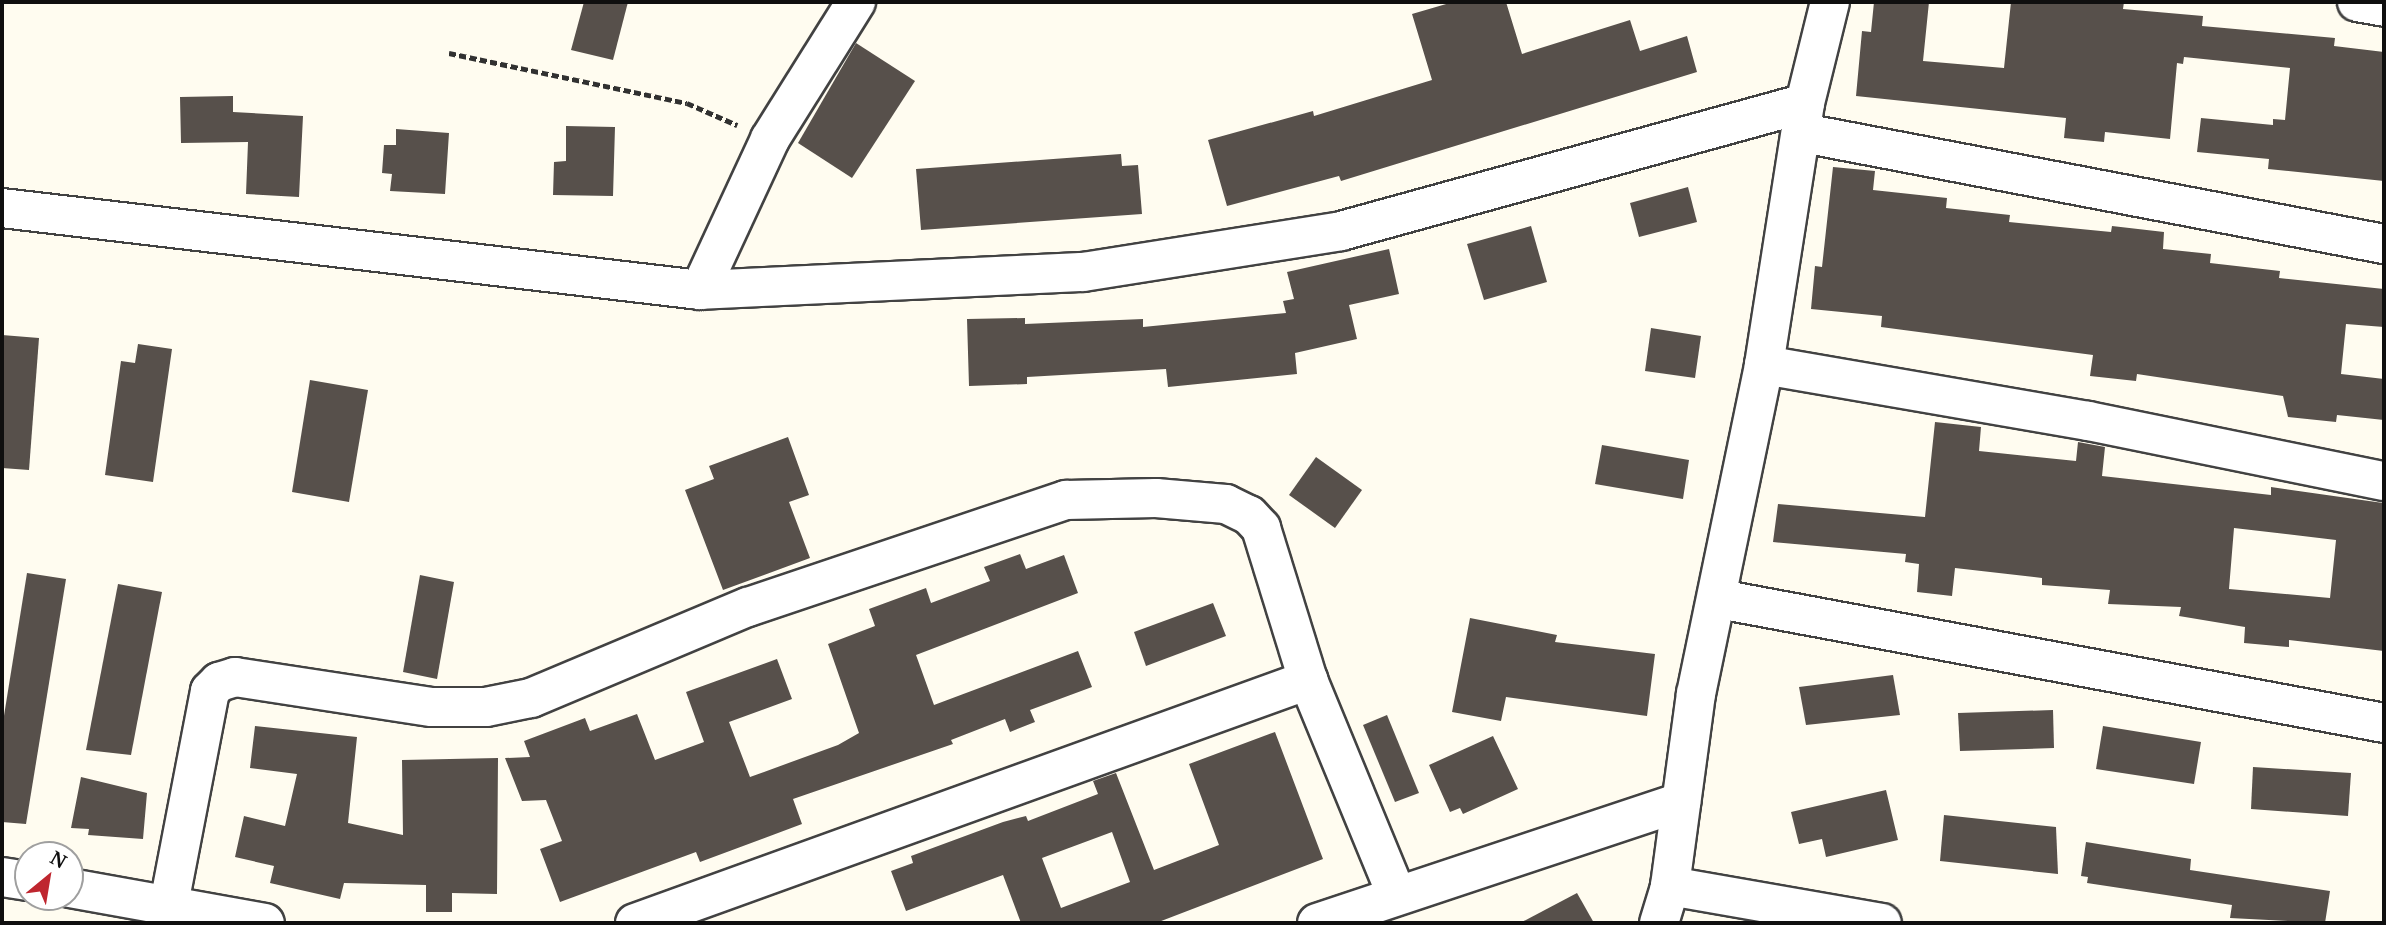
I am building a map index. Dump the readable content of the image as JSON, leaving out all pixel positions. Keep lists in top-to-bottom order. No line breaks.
{"north":"top right"}
